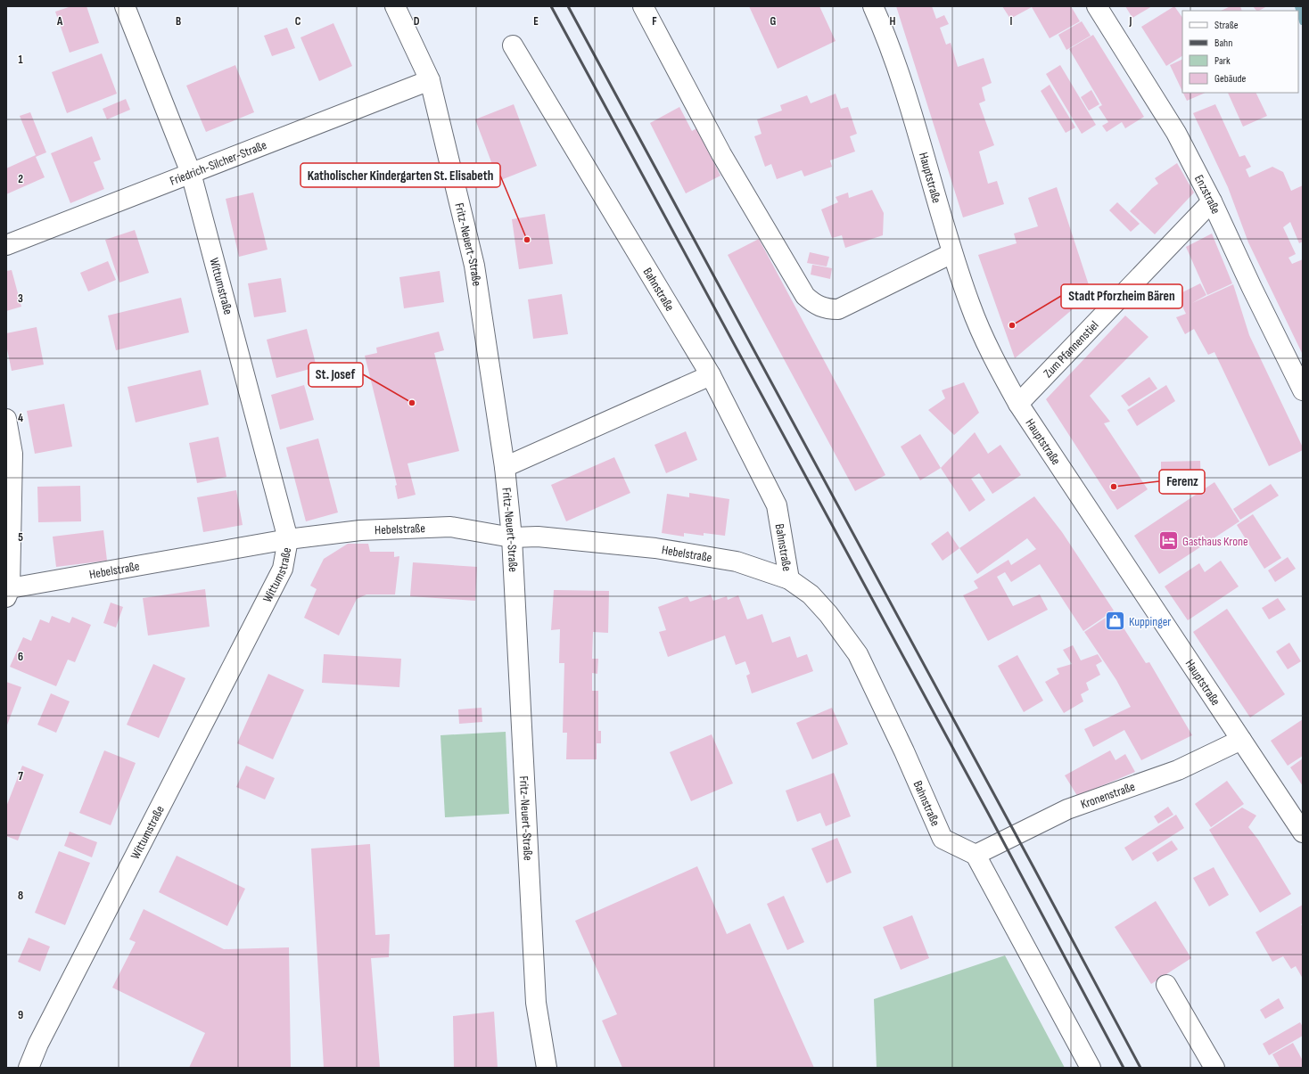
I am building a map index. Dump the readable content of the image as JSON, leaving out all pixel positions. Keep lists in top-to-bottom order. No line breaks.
{"streets":{"street":["Friedrich-Silcher-Straße","Hauptstraße","Enzstraße","Fritz-Neuert-Straße","Wittumstraße","Bahnstraße","Zum Pfannenstiel","Hebelstraße","Kronenstraße"]},"crossings":[["Friedrich-Silcher-Straße","Fritz-Neuert-Straße"],["Friedrich-Silcher-Straße","Wittumstraße"],["Hauptstraße","Zum Pfannenstiel"],["Hauptstraße","Kronenstraße"],["Enzstraße","Zum Pfannenstiel"],["Fritz-Neuert-Straße","Hebelstraße"],["Wittumstraße","Hebelstraße"],["Bahnstraße","Hebelstraße"],["Bahnstraße","Kronenstraße"]],"places":{"other":["Katholischer Kindergarten St. Elisabeth","Stadt Pforzheim Bären","St. Josef","Ferenz"],"hotel":["Gasthaus Krone"],"shop":["Kuppinger"]},"legend":["Straße","Bahn","Park","Gebäude"],"grid":{"columns":["A","B","C","D","E","F","G","H","I","J"],"rows":["1","2","3","4","5","6","7","8","9"]}}
